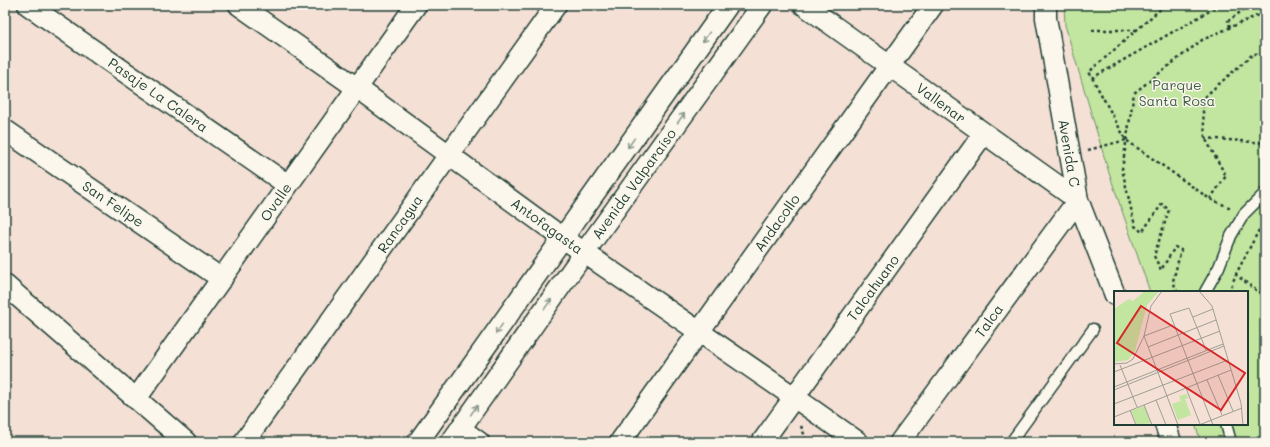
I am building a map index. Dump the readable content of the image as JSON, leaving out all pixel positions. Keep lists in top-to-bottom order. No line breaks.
{"streets":{"street":["Pasaje La Calera","Vallenar","Avenida C","Avenida Valparaíso","Ovalle","San Felipe","Andacollo","Rancagua","Antofagasta","Talcahuano","Talca"]},"crossings":[["Pasaje La Calera","Ovalle"],["Vallenar","Avenida C"],["Vallenar","Andacollo"],["Vallenar","Talcahuano"],["Vallenar","Talca"],["Avenida C","Talca"],["Avenida Valparaíso","Antofagasta"],["Ovalle","San Felipe"],["Ovalle","Antofagasta"],["Andacollo","Antofagasta"],["Rancagua","Antofagasta"],["Antofagasta","Talcahuano"]],"parks":["Parque Santa Rosa"]}
